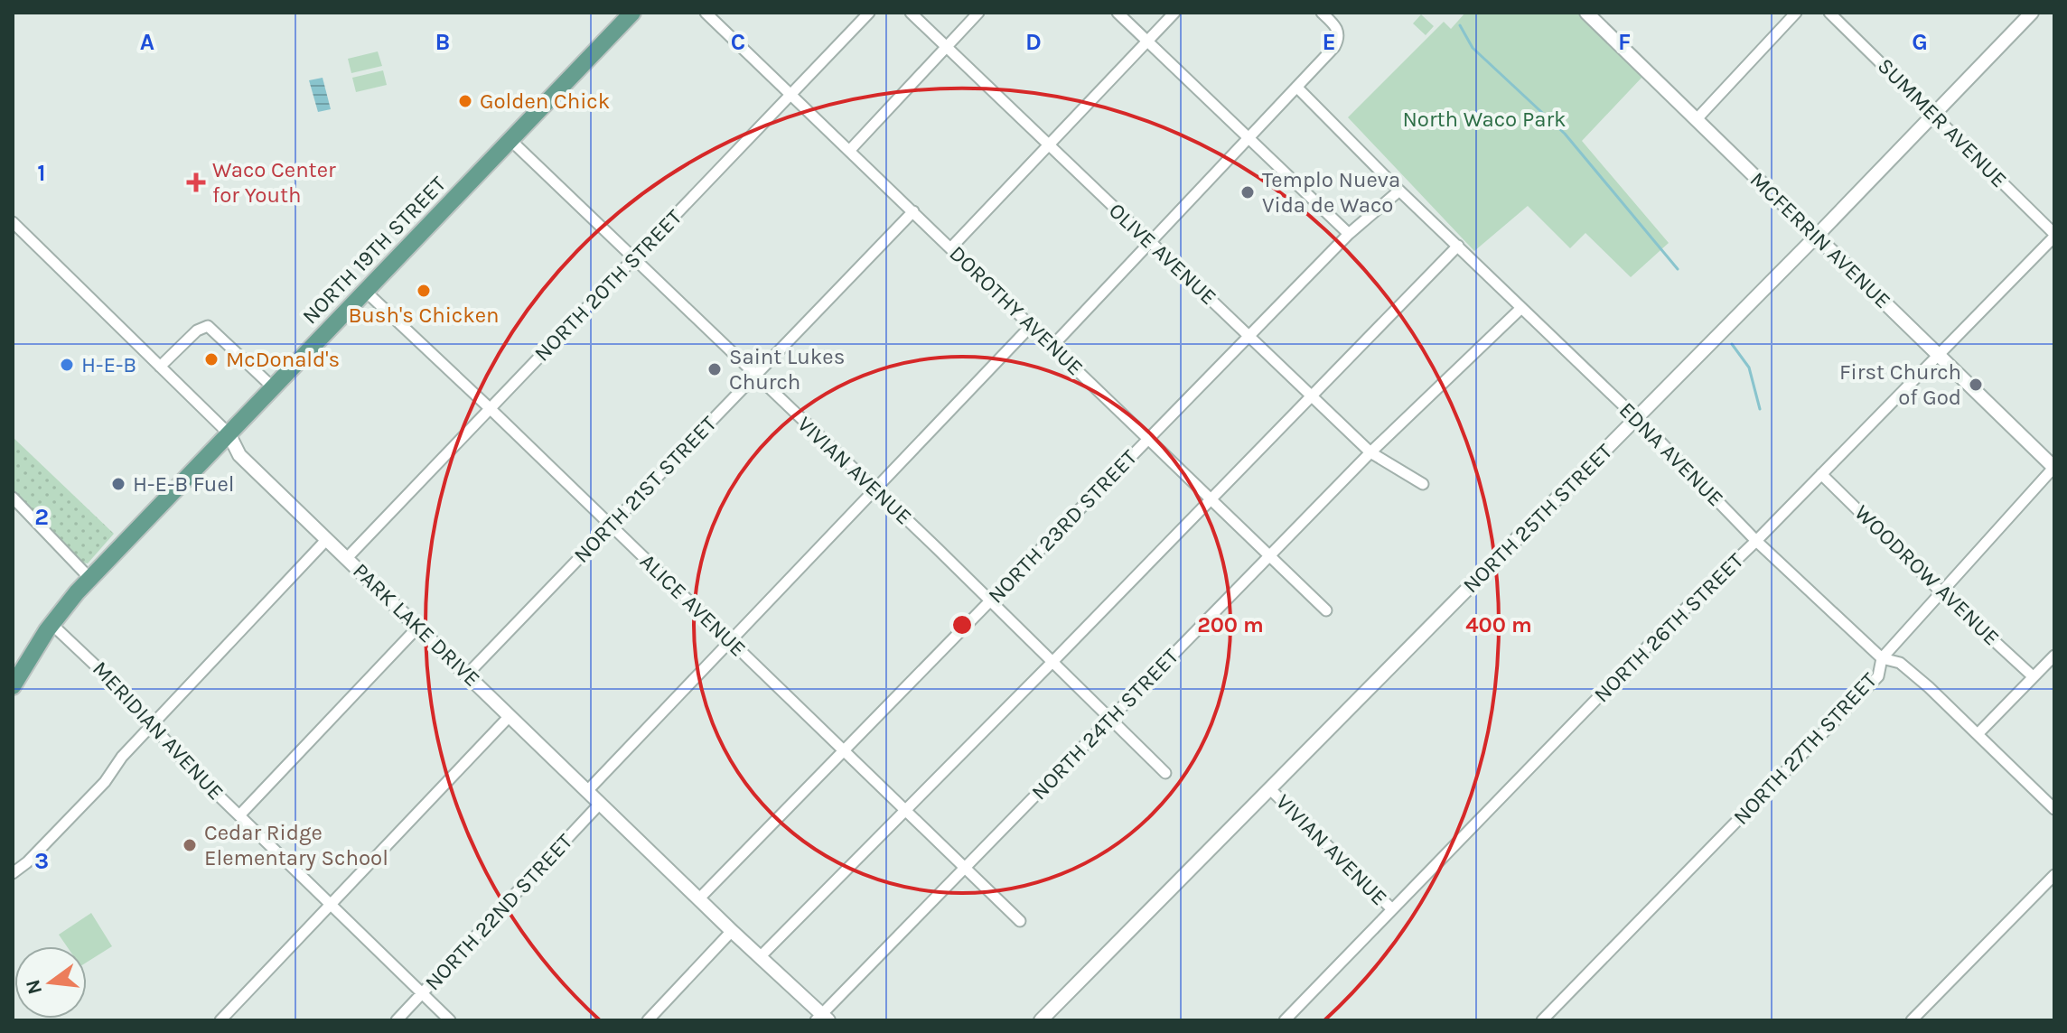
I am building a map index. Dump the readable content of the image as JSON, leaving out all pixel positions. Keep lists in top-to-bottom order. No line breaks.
{"streets":{"main road":["NORTH 19TH STREET"],"street":["SUMMER AVENUE","MCFERRIN AVENUE","OLIVE AVENUE","NORTH 20TH STREET","DOROTHY AVENUE","EDNA AVENUE","VIVIAN AVENUE","NORTH 21ST STREET","NORTH 25TH STREET","NORTH 23RD STREET","WOODROW AVENUE","ALICE AVENUE","PARK LAKE DRIVE","NORTH 26TH STREET","NORTH 24TH STREET","MERIDIAN AVENUE","NORTH 27TH STREET","NORTH 22ND STREET"]},"crossings":[["SUMMER AVENUE","NORTH 25TH STREET"],["SUMMER AVENUE","NORTH 26TH STREET"],["MCFERRIN AVENUE","NORTH 25TH STREET"],["MCFERRIN AVENUE","NORTH 26TH STREET"],["MCFERRIN AVENUE","NORTH 27TH STREET"],["NORTH 19TH STREET","VIVIAN AVENUE"],["NORTH 19TH STREET","ALICE AVENUE"],["NORTH 19TH STREET","PARK LAKE DRIVE"],["NORTH 19TH STREET","MERIDIAN AVENUE"],["OLIVE AVENUE","NORTH 23RD STREET"],["OLIVE AVENUE","NORTH 24TH STREET"],["NORTH 20TH STREET","DOROTHY AVENUE"],["NORTH 20TH STREET","VIVIAN AVENUE"],["NORTH 20TH STREET","ALICE AVENUE"],["NORTH 20TH STREET","PARK LAKE DRIVE"],["DOROTHY AVENUE","NORTH 21ST STREET"],["DOROTHY AVENUE","NORTH 23RD STREET"],["DOROTHY AVENUE","NORTH 24TH STREET"],["EDNA AVENUE","NORTH 25TH STREET"],["EDNA AVENUE","NORTH 23RD STREET"],["EDNA AVENUE","NORTH 26TH STREET"],["EDNA AVENUE","NORTH 24TH STREET"],["EDNA AVENUE","NORTH 27TH STREET"],["VIVIAN AVENUE","NORTH 21ST STREET"],["VIVIAN AVENUE","NORTH 25TH STREET"],["VIVIAN AVENUE","NORTH 23RD STREET"],["VIVIAN AVENUE","NORTH 26TH STREET"],["VIVIAN AVENUE","NORTH 24TH STREET"],["NORTH 21ST STREET","ALICE AVENUE"],["NORTH 21ST STREET","PARK LAKE DRIVE"],["NORTH 23RD STREET","ALICE AVENUE"],["NORTH 23RD STREET","PARK LAKE DRIVE"],["WOODROW AVENUE","NORTH 26TH STREET"],["WOODROW AVENUE","NORTH 27TH STREET"],["ALICE AVENUE","NORTH 24TH STREET"],["PARK LAKE DRIVE","NORTH 24TH STREET"],["PARK LAKE DRIVE","NORTH 22ND STREET"],["MERIDIAN AVENUE","NORTH 22ND STREET"]],"parks":["North Waco Park"],"places":{"other":["Golden Chick","Templo Nueva Vida de Waco","Bush's Chicken","McDonald's","H-E-B","Saint Lukes Church","First Church of God","H-E-B Fuel","Cedar Ridge Elementary School"],"health":["Waco Center for Youth"]},"north":"left","grid":{"columns":["A","B","C","D","E","F","G"],"rows":["1","2","3"]},"rings":["200 m","400 m"]}
